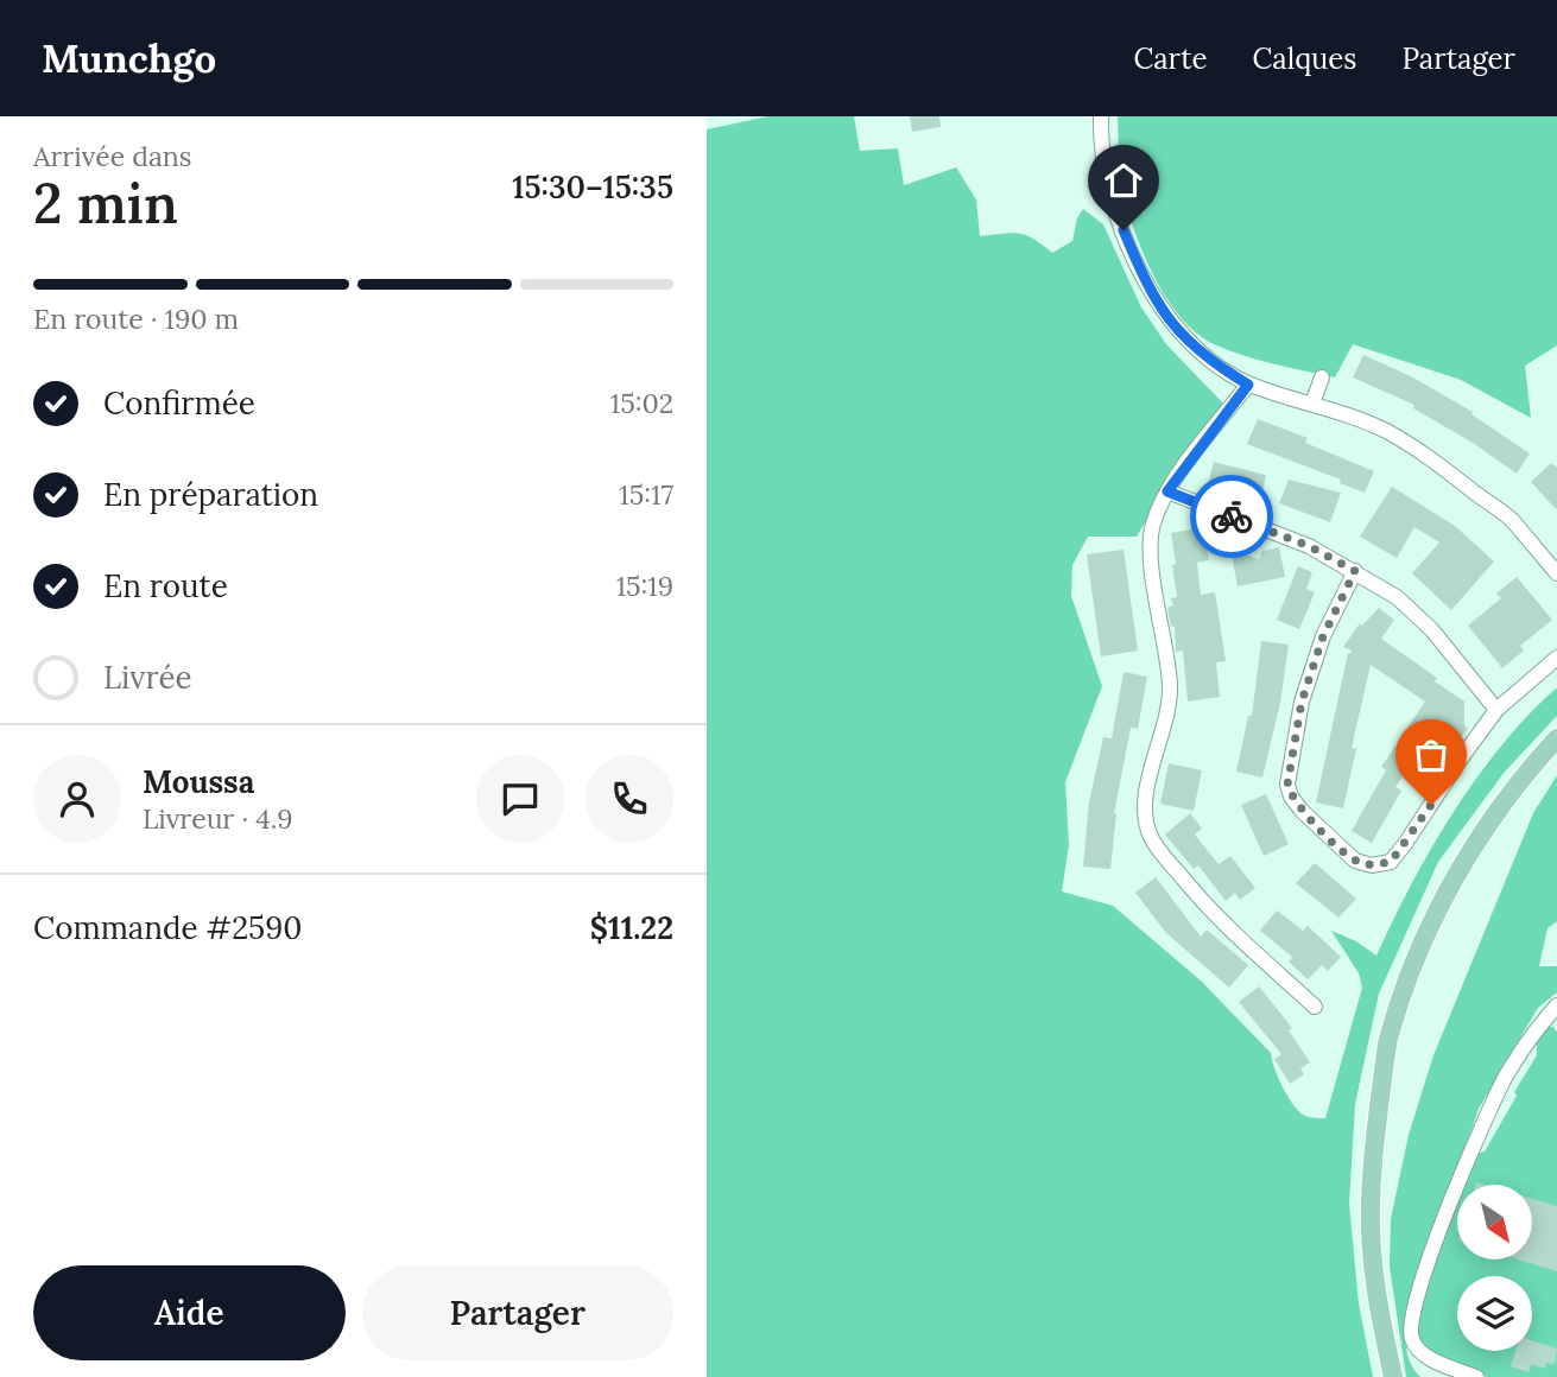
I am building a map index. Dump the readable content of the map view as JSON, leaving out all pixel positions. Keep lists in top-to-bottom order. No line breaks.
{"north":"bottom right","page":{"header":"Munchgo","nav":["Carte","Calques","Partager"],"heading":["2 min","Arrivée dans","15:30–15:35"],"panel":["Moussa","Livreur · 4.9","Commande #2590","$11.22"],"bar":"En route · 190 m","list":[["Confirmée","15:02"],["En préparation","15:17"],["En route","15:19"],"Livrée"],"buttons":["Aide","Partager"]}}
